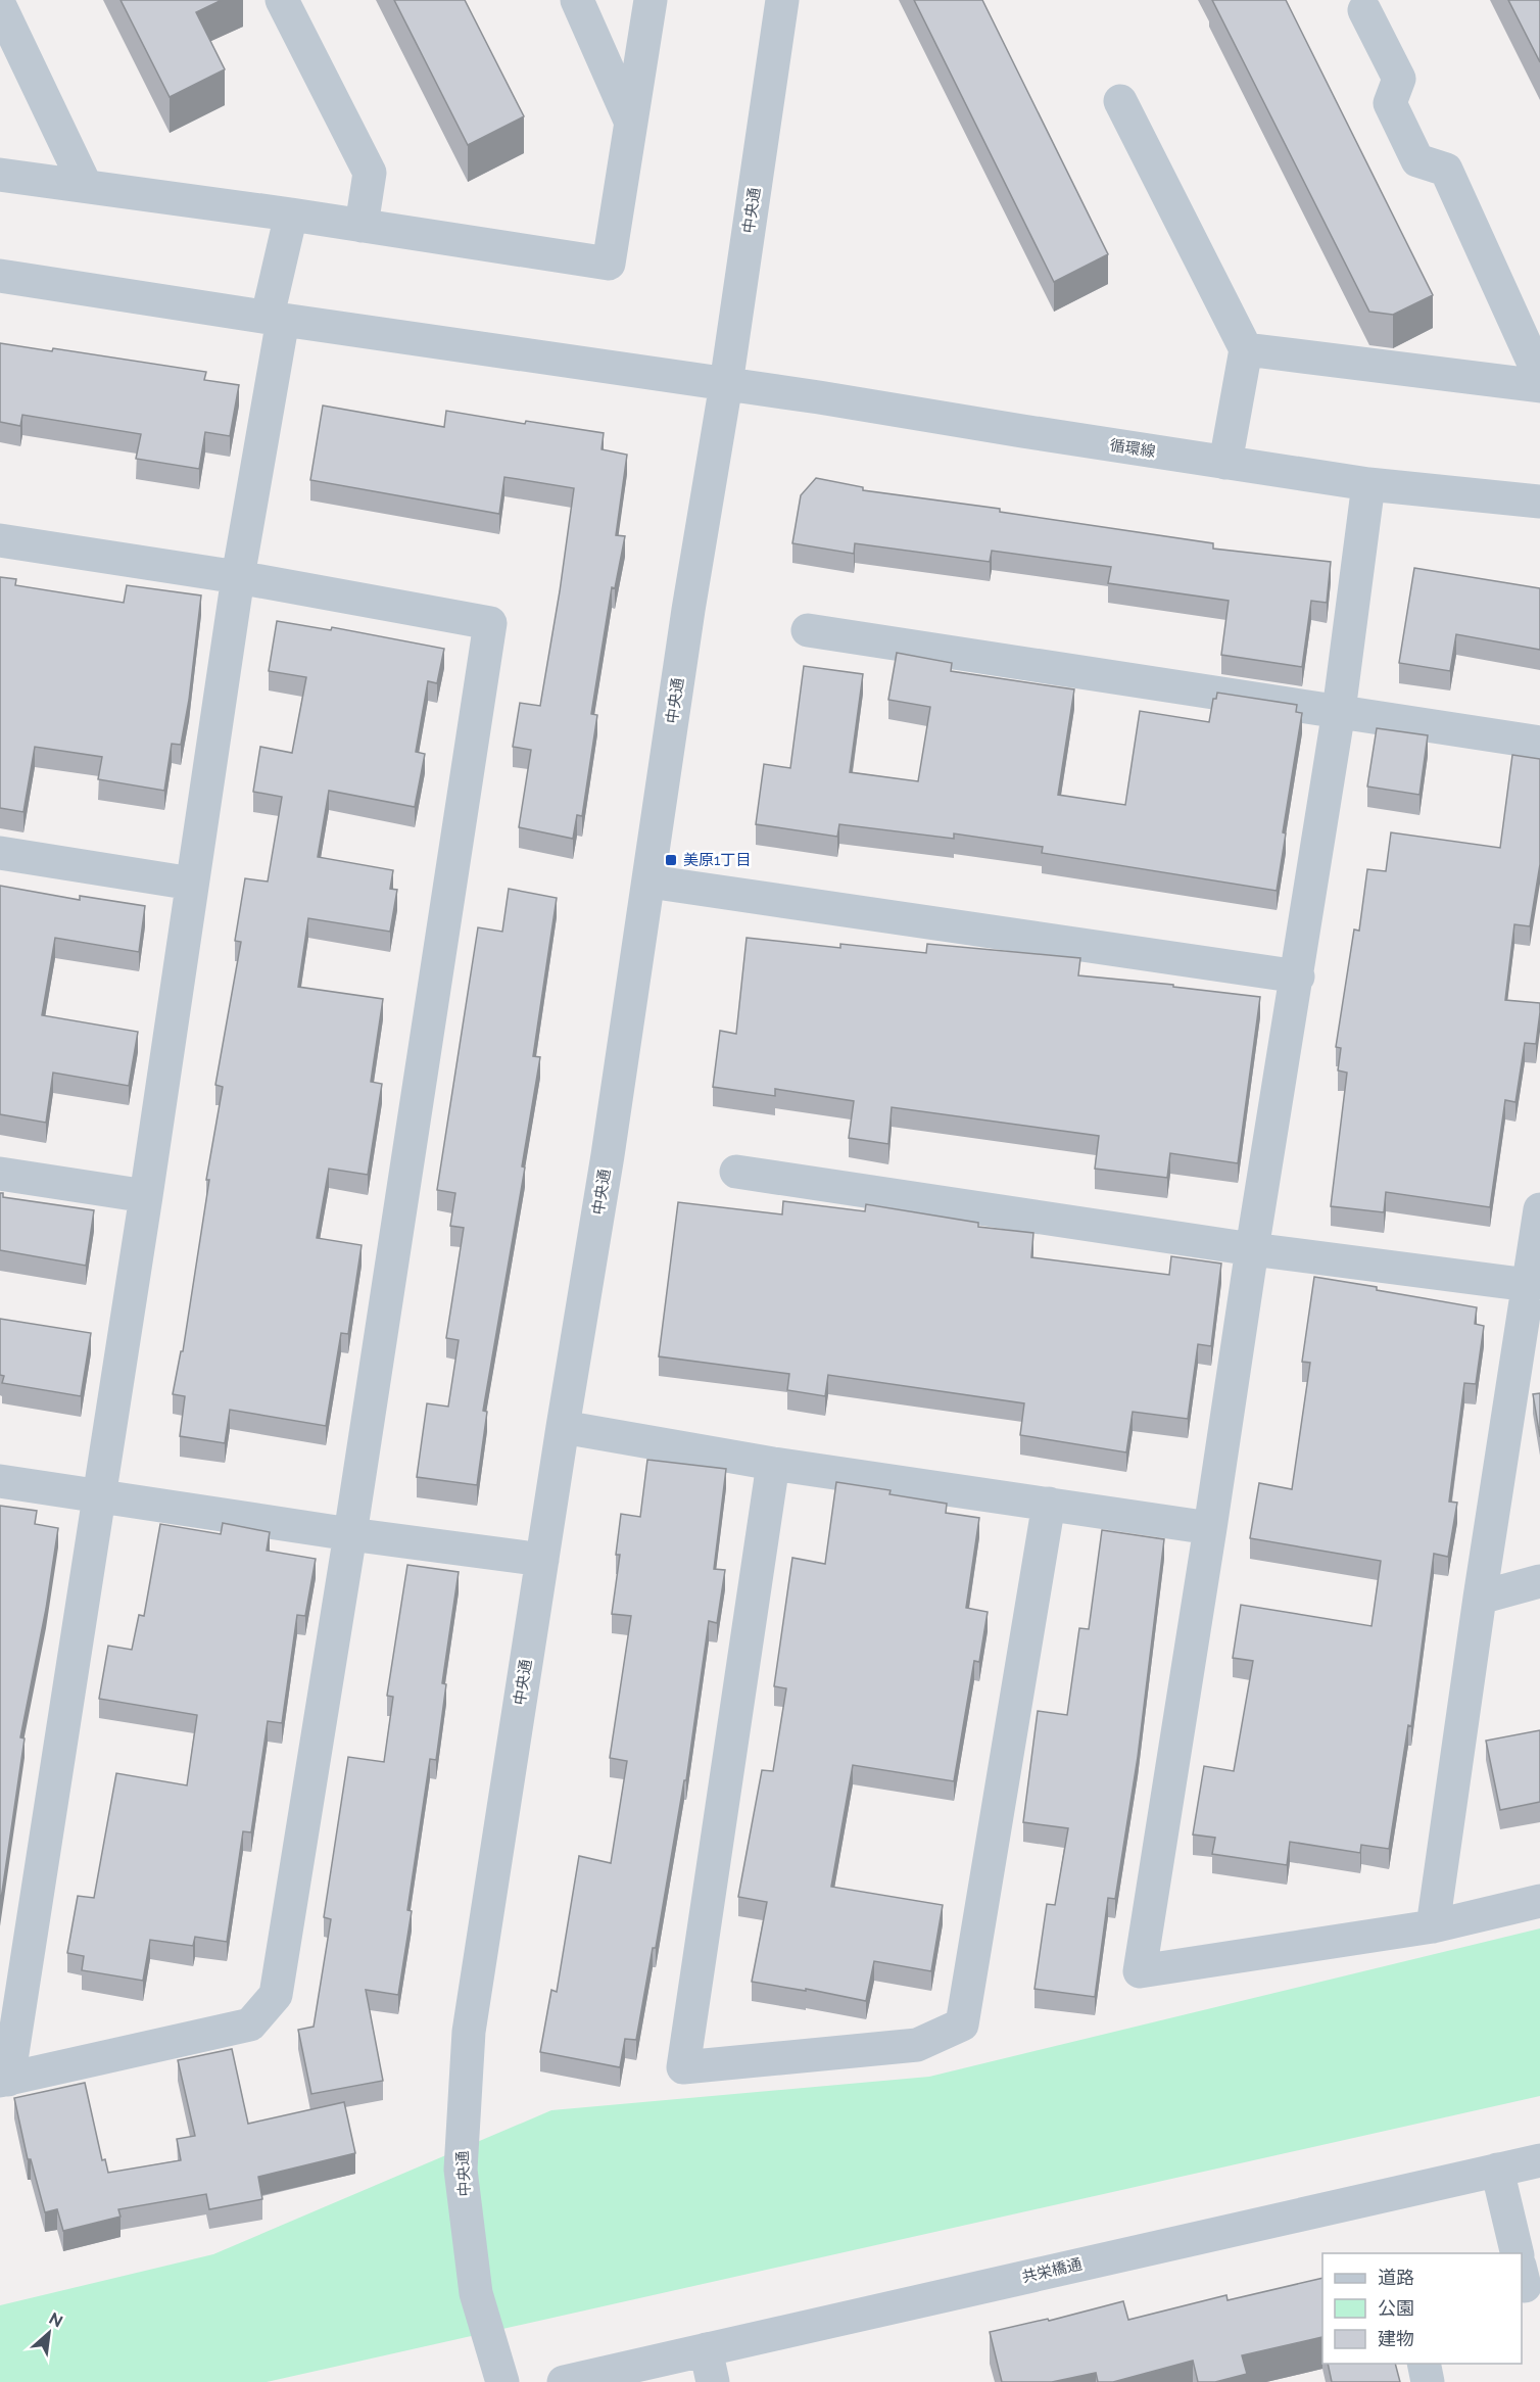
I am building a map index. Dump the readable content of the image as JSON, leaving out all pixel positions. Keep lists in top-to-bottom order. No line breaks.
{"streets":{"street":["中央通","循環線","共栄橋通"]},"crossings":[["中央通","循環線"]],"places":{"transit":["美原1丁目"]},"legend":["道路","公園","建物"],"north":"top right"}
